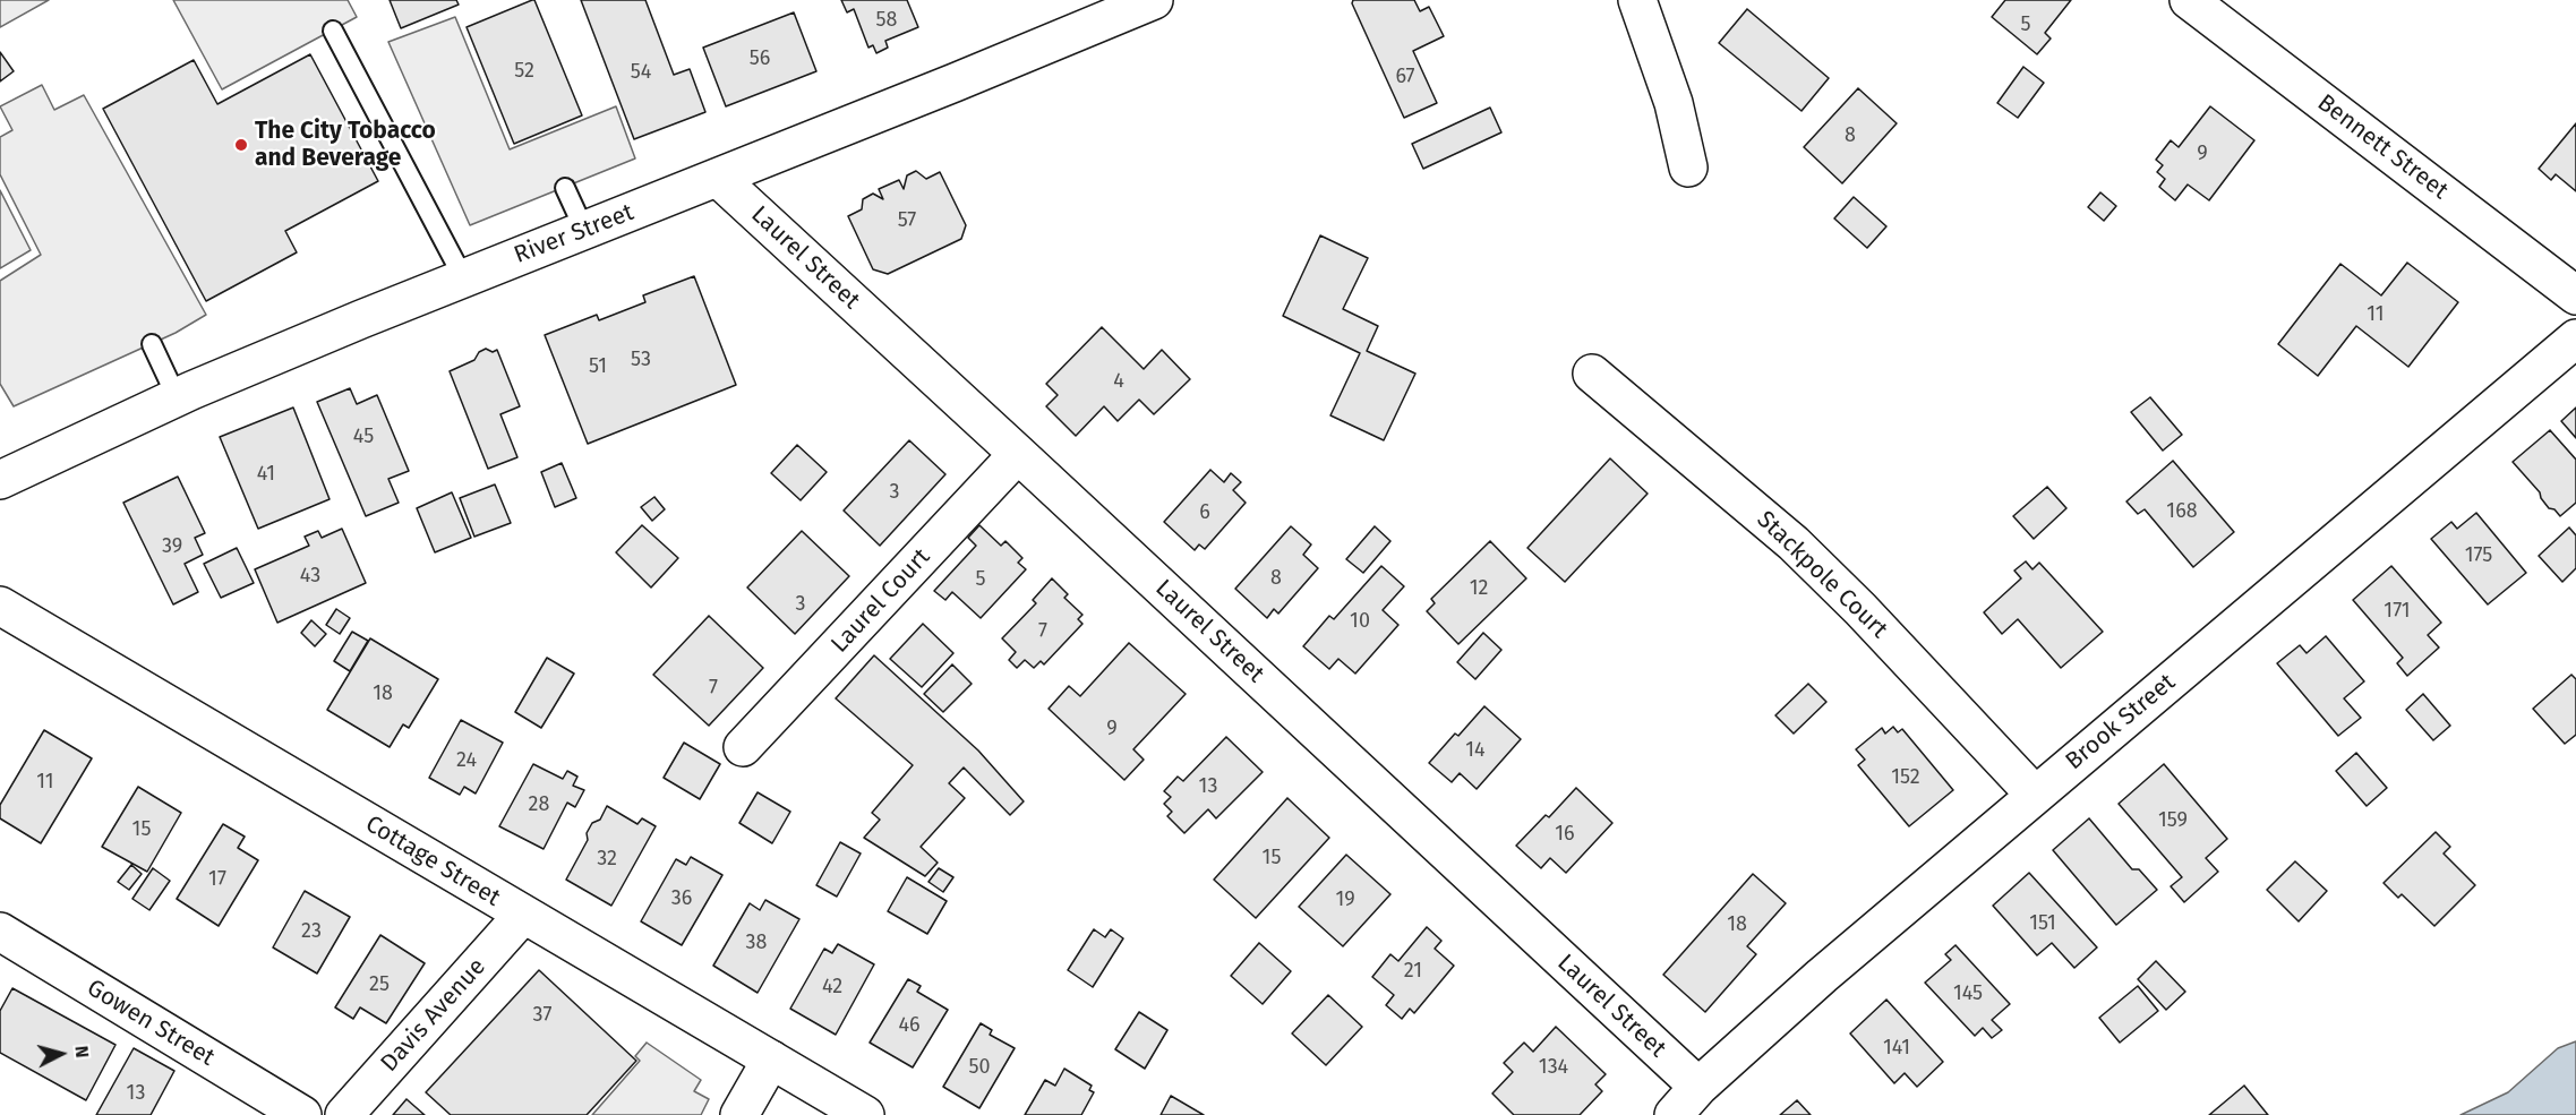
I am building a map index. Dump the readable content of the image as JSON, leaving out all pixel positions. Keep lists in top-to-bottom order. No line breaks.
{"streets":{"main road":["Bennett Street","River Street","Laurel Street","Stackpole Court","Laurel Court","Brook Street","Cottage Street","Davis Avenue","Gowen Street"]},"crossings":[["River Street","Laurel Street"],["Laurel Street","Laurel Court"],["Laurel Street","Brook Street"],["Stackpole Court","Brook Street"],["Cottage Street","Davis Avenue"]],"places":["The City Tobacco and Beverage"],"house_numbers":["58","5","56","52","54","67","8","9","57","11","53","51","4","45","41","3","168","6","39","175","43","8","5","12","3","171","10","7","7","18","9","14","24","152","11","13","28","159","15","16","15","32","17","36","19","151","18","23","38","21","25","42","145","37","46","141","50","134","13"],"north":"right"}
